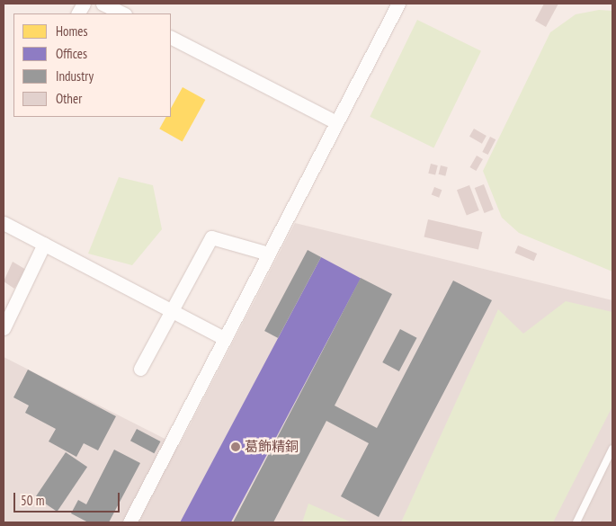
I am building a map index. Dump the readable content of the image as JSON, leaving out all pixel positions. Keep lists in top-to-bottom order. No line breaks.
{"places":["葛飾精銅"],"legend":["Homes","Offices","Industry","Other"],"scale_bar":"50 m"}
